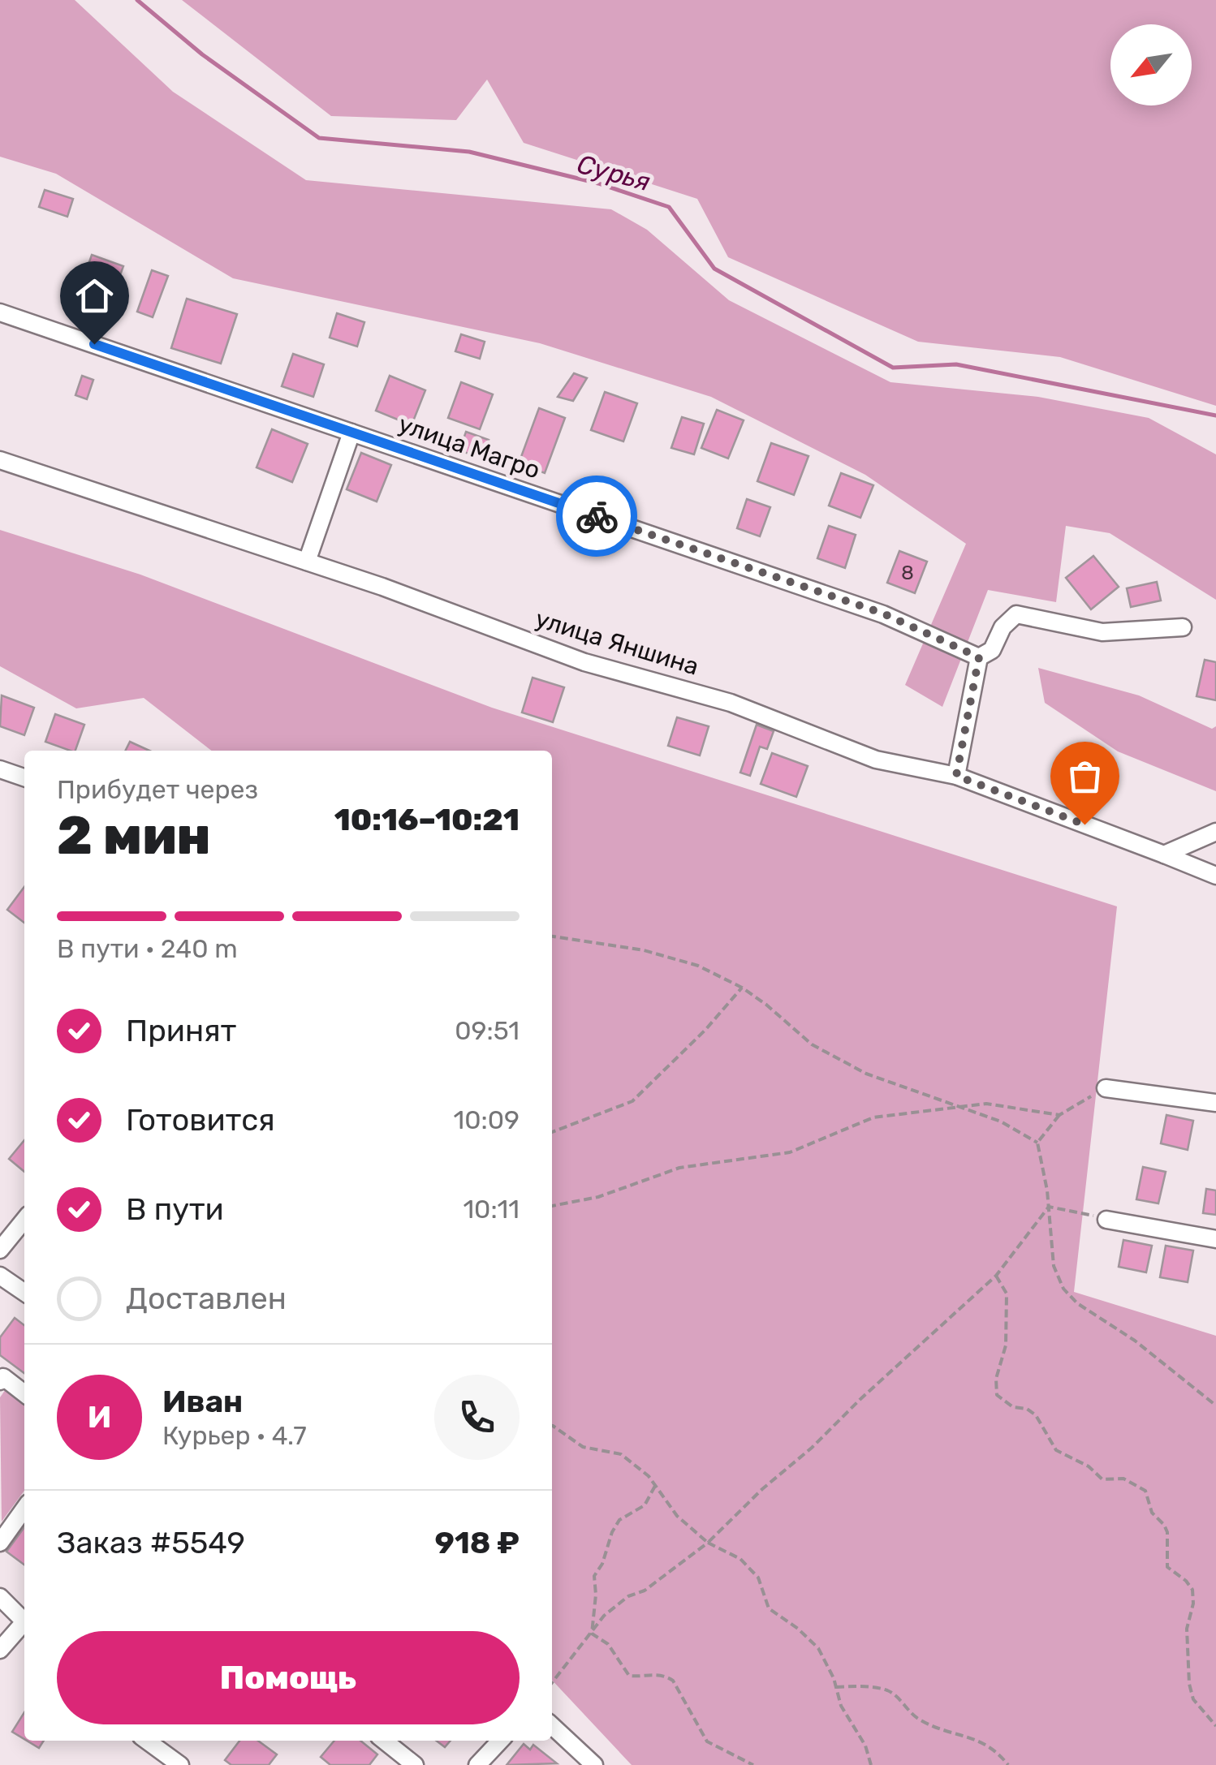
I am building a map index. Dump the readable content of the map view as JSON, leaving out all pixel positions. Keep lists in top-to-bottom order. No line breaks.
{"streets":{"street":["улица Магро","улица Яншина"]},"water":["Сурья"],"house_numbers":["8"],"north":"bottom left","page":{"heading":["2 мин","Прибудет через","10:16–10:21"],"panel":["Иван","Курьер · 4.7","Заказ #5549","918 ₽"],"bar":"В пути · 240 m","list":[["Принят","09:51"],["Готовится","10:09"],["В пути","10:11"],"Доставлен"],"round":"И","buttons":"Помощь"}}
